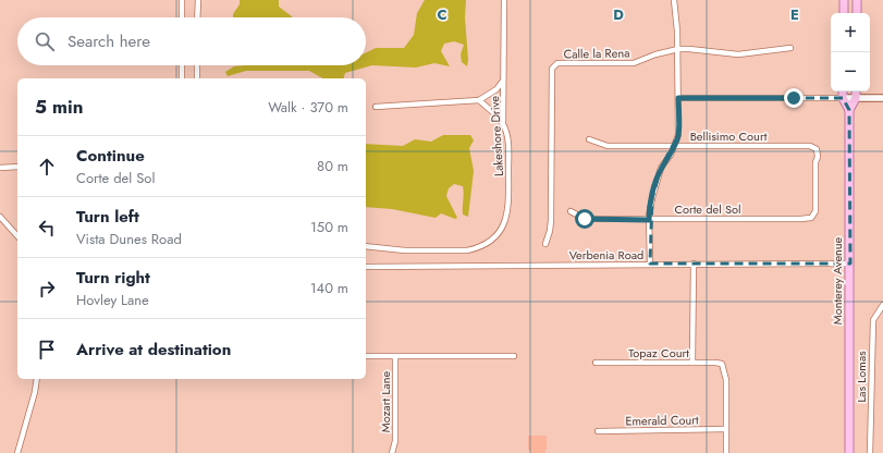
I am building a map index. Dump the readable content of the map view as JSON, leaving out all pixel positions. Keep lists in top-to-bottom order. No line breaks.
{"streets":{"main road":["Monterey Avenue"],"street":["Calle la Rena","Lakeshore Drive","Bellisimo Court","Corte del Sol","Verbenia Road","Topaz Court","Las Lomas","Mozart Lane","Emerald Court"]},"crossings":[["Bellisimo Court","Corte del Sol"],["Verbenia Road","Monterey Avenue"],["Topaz Court","Emerald Court"]],"page":{"map_buttons":["+","−"],"search":"Search here","heading":["5 min","Walk · 370 m"],"list":[["Continue","Corte del Sol","80 m"],["Turn left","Vista Dunes Road","150 m"],["Turn right","Hovley Lane","140 m"],"Arrive at destination"]},"grid":{"columns":["C","D","E"]}}
